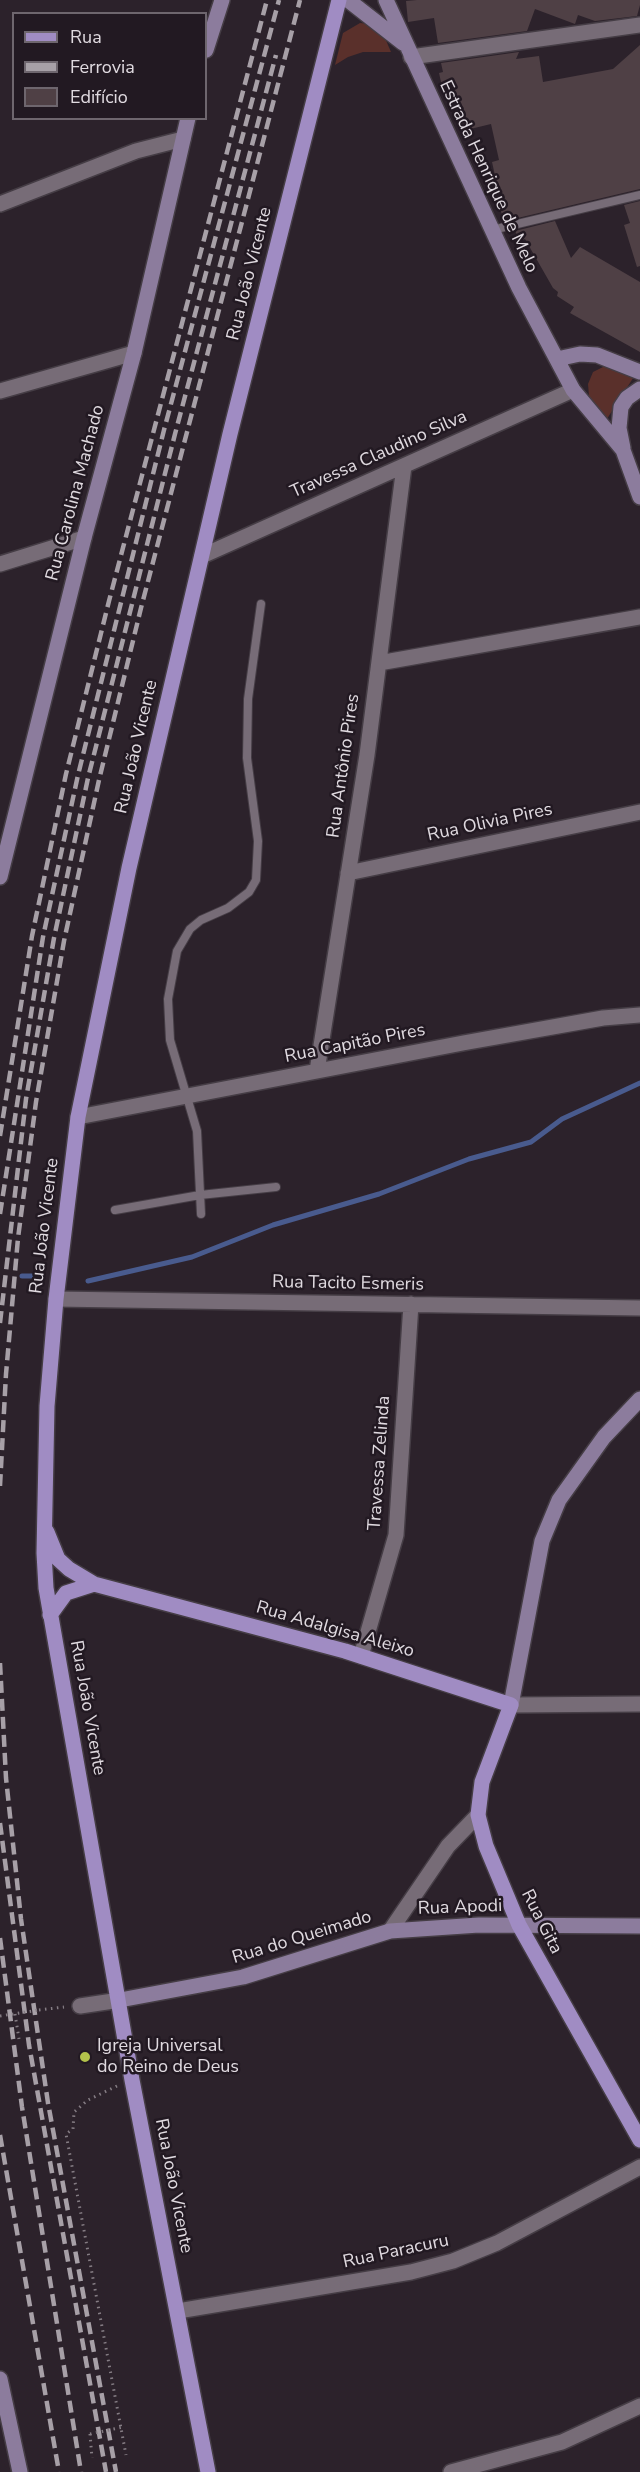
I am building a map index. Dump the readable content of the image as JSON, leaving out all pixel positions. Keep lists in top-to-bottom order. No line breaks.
{"streets":{"main road":["Estrada Henrique de Melo","Rua João Vicente","Rua Carolina Machado","Rua Adalgisa Aleixo","Rua Apodi","Rua Gita","Rua do Queimado"],"street":["Travessa Claudino Silva","Rua Antônio Pires","Rua Olivia Pires","Rua Capitão Pires","Rua Tacito Esmeris","Travessa Zelinda","Rua Paracuru"]},"crossings":[["Rua João Vicente","Travessa Claudino Silva"],["Rua João Vicente","Rua Capitão Pires"],["Rua João Vicente","Rua Tacito Esmeris"],["Rua João Vicente","Rua Adalgisa Aleixo"],["Rua João Vicente","Rua do Queimado"],["Rua João Vicente","Rua Paracuru"],["Travessa Claudino Silva","Rua Antônio Pires"],["Rua Antônio Pires","Rua Olivia Pires"],["Rua Antônio Pires","Rua Capitão Pires"],["Rua Tacito Esmeris","Travessa Zelinda"],["Travessa Zelinda","Rua Adalgisa Aleixo"],["Rua Adalgisa Aleixo","Rua Gita"],["Rua Apodi","Rua Gita"],["Rua Apodi","Rua do Queimado"],["Rua Gita","Rua do Queimado"]],"places":["Igreja Universal do Reino de Deus"],"legend":["Rua","Ferrovia","Edifício"]}
